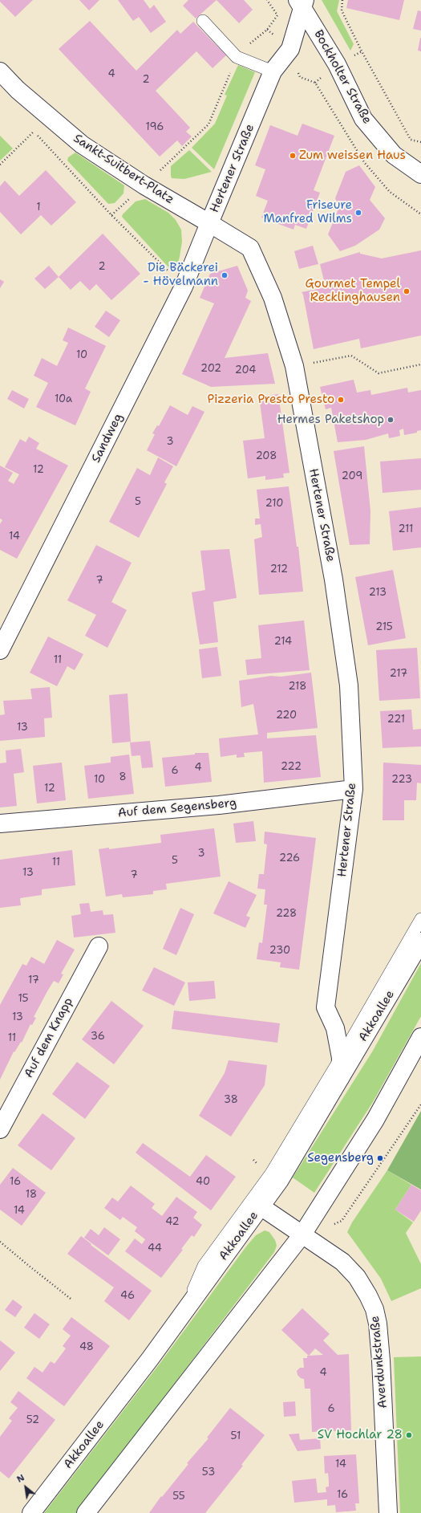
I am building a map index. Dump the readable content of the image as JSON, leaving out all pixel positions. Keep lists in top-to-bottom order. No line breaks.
{"streets":{"street":["Bockholter Straße","Hertener Straße","Sankt-Suitbert-Platz","Sandweg","Auf dem Segensberg","Akkoallee","Auf dem Knapp","Averdunkstraße"]},"crossings":[["Bockholter Straße","Hertener Straße"],["Hertener Straße","Sankt-Suitbert-Platz"],["Hertener Straße","Sandweg"],["Hertener Straße","Auf dem Segensberg"],["Hertener Straße","Akkoallee"],["Sankt-Suitbert-Platz","Sandweg"],["Akkoallee","Averdunkstraße"]],"places":["Zum weissen Haus","Friseure Manfred Wilms","Die Bäckerei - Hövelmann","Gourmet Tempel Recklinghausen","Pizzeria Presto Presto","Hermes Paketshop","Segensberg","SV Hochlar 28"],"house_numbers":["4","2","196","1","2","10","202","204","10a","3","208","12","209","5","210","211","14","212","7","213","215","214","11","217","218","220","221","13","222","4","6","8","10","223","12","3","226","5","11","13","7","228","230","17","15","13","36","11","38","16","40","18","14","42","44","46","48","4","6","52","51","14","53","16","55"],"north":"top left"}
